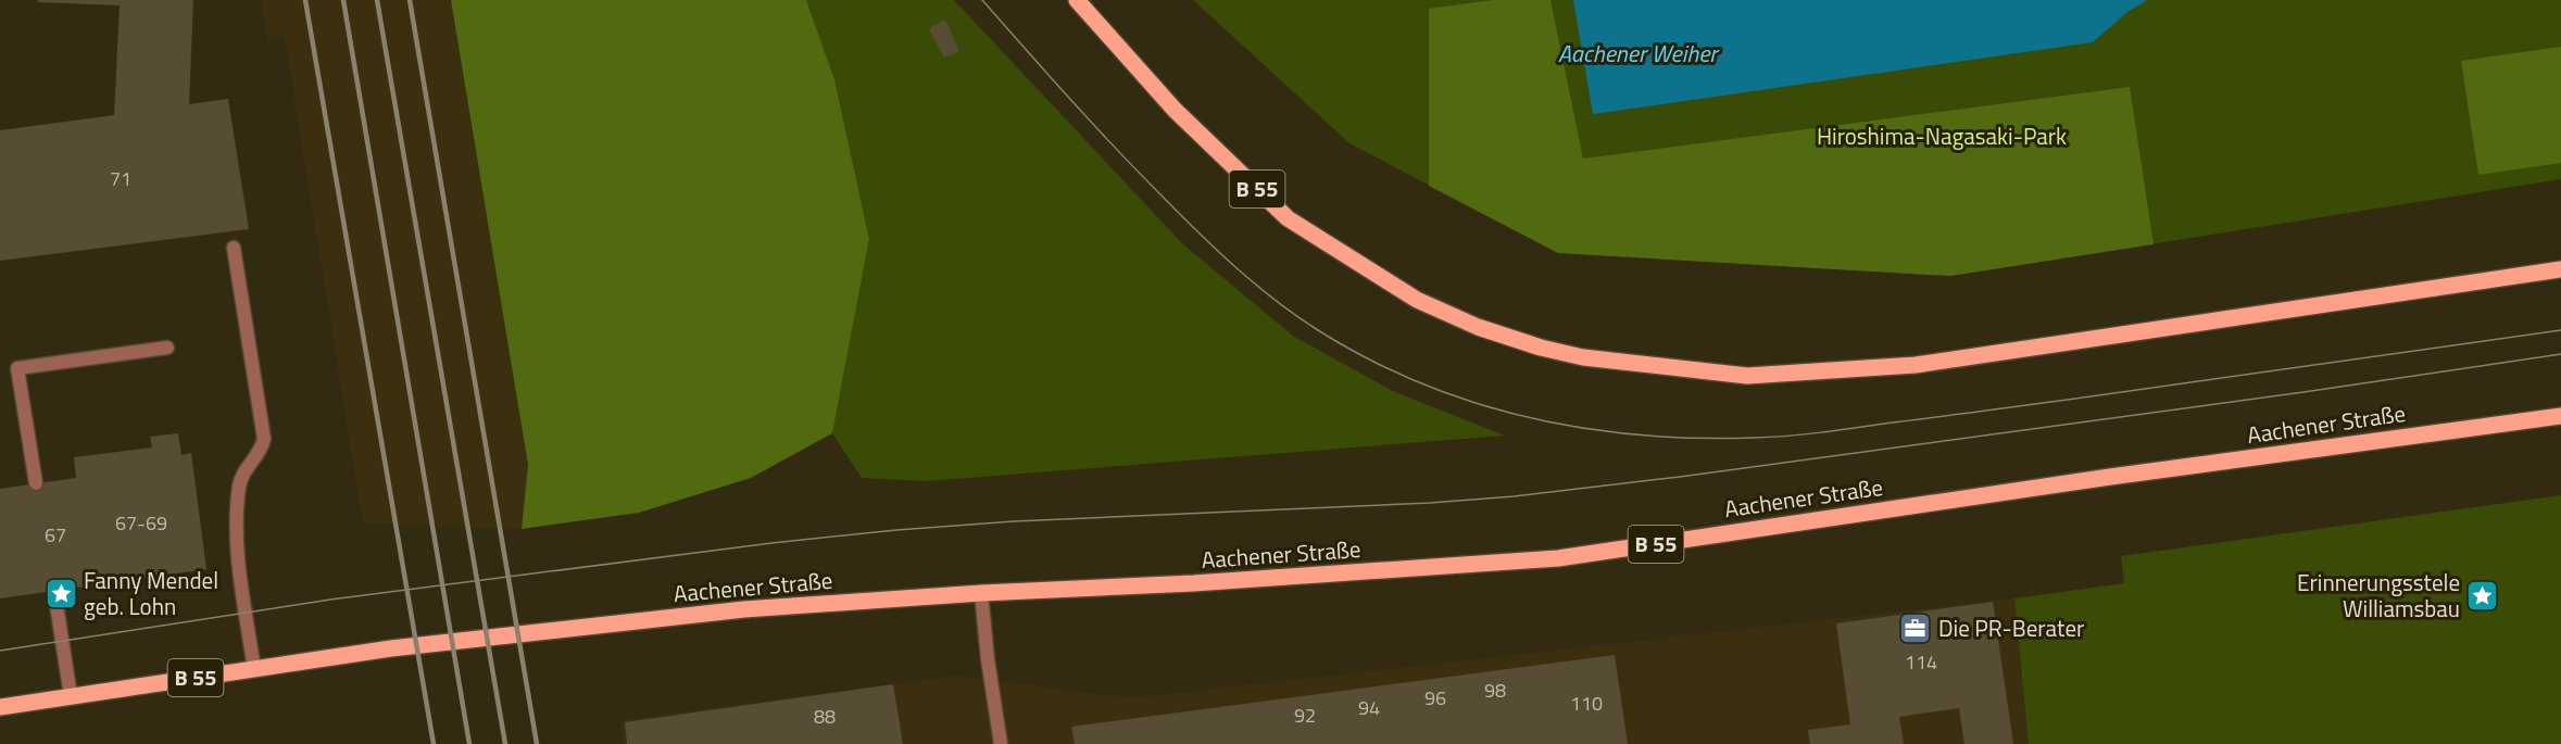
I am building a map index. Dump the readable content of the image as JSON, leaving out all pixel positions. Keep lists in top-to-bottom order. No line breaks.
{"streets":{"main road":["B 55","Aachener Straße"]},"water":["Aachener Weiher"],"parks":["Hiroshima-Nagasaki-Park"],"places":{"place":["Fanny Mendel geb. Lohn","Erinnerungsstele Williamsbau"],"office":["Die PR-Berater"]},"house_numbers":["71","67-69","67","114","98","96","110","94","92","88"]}
